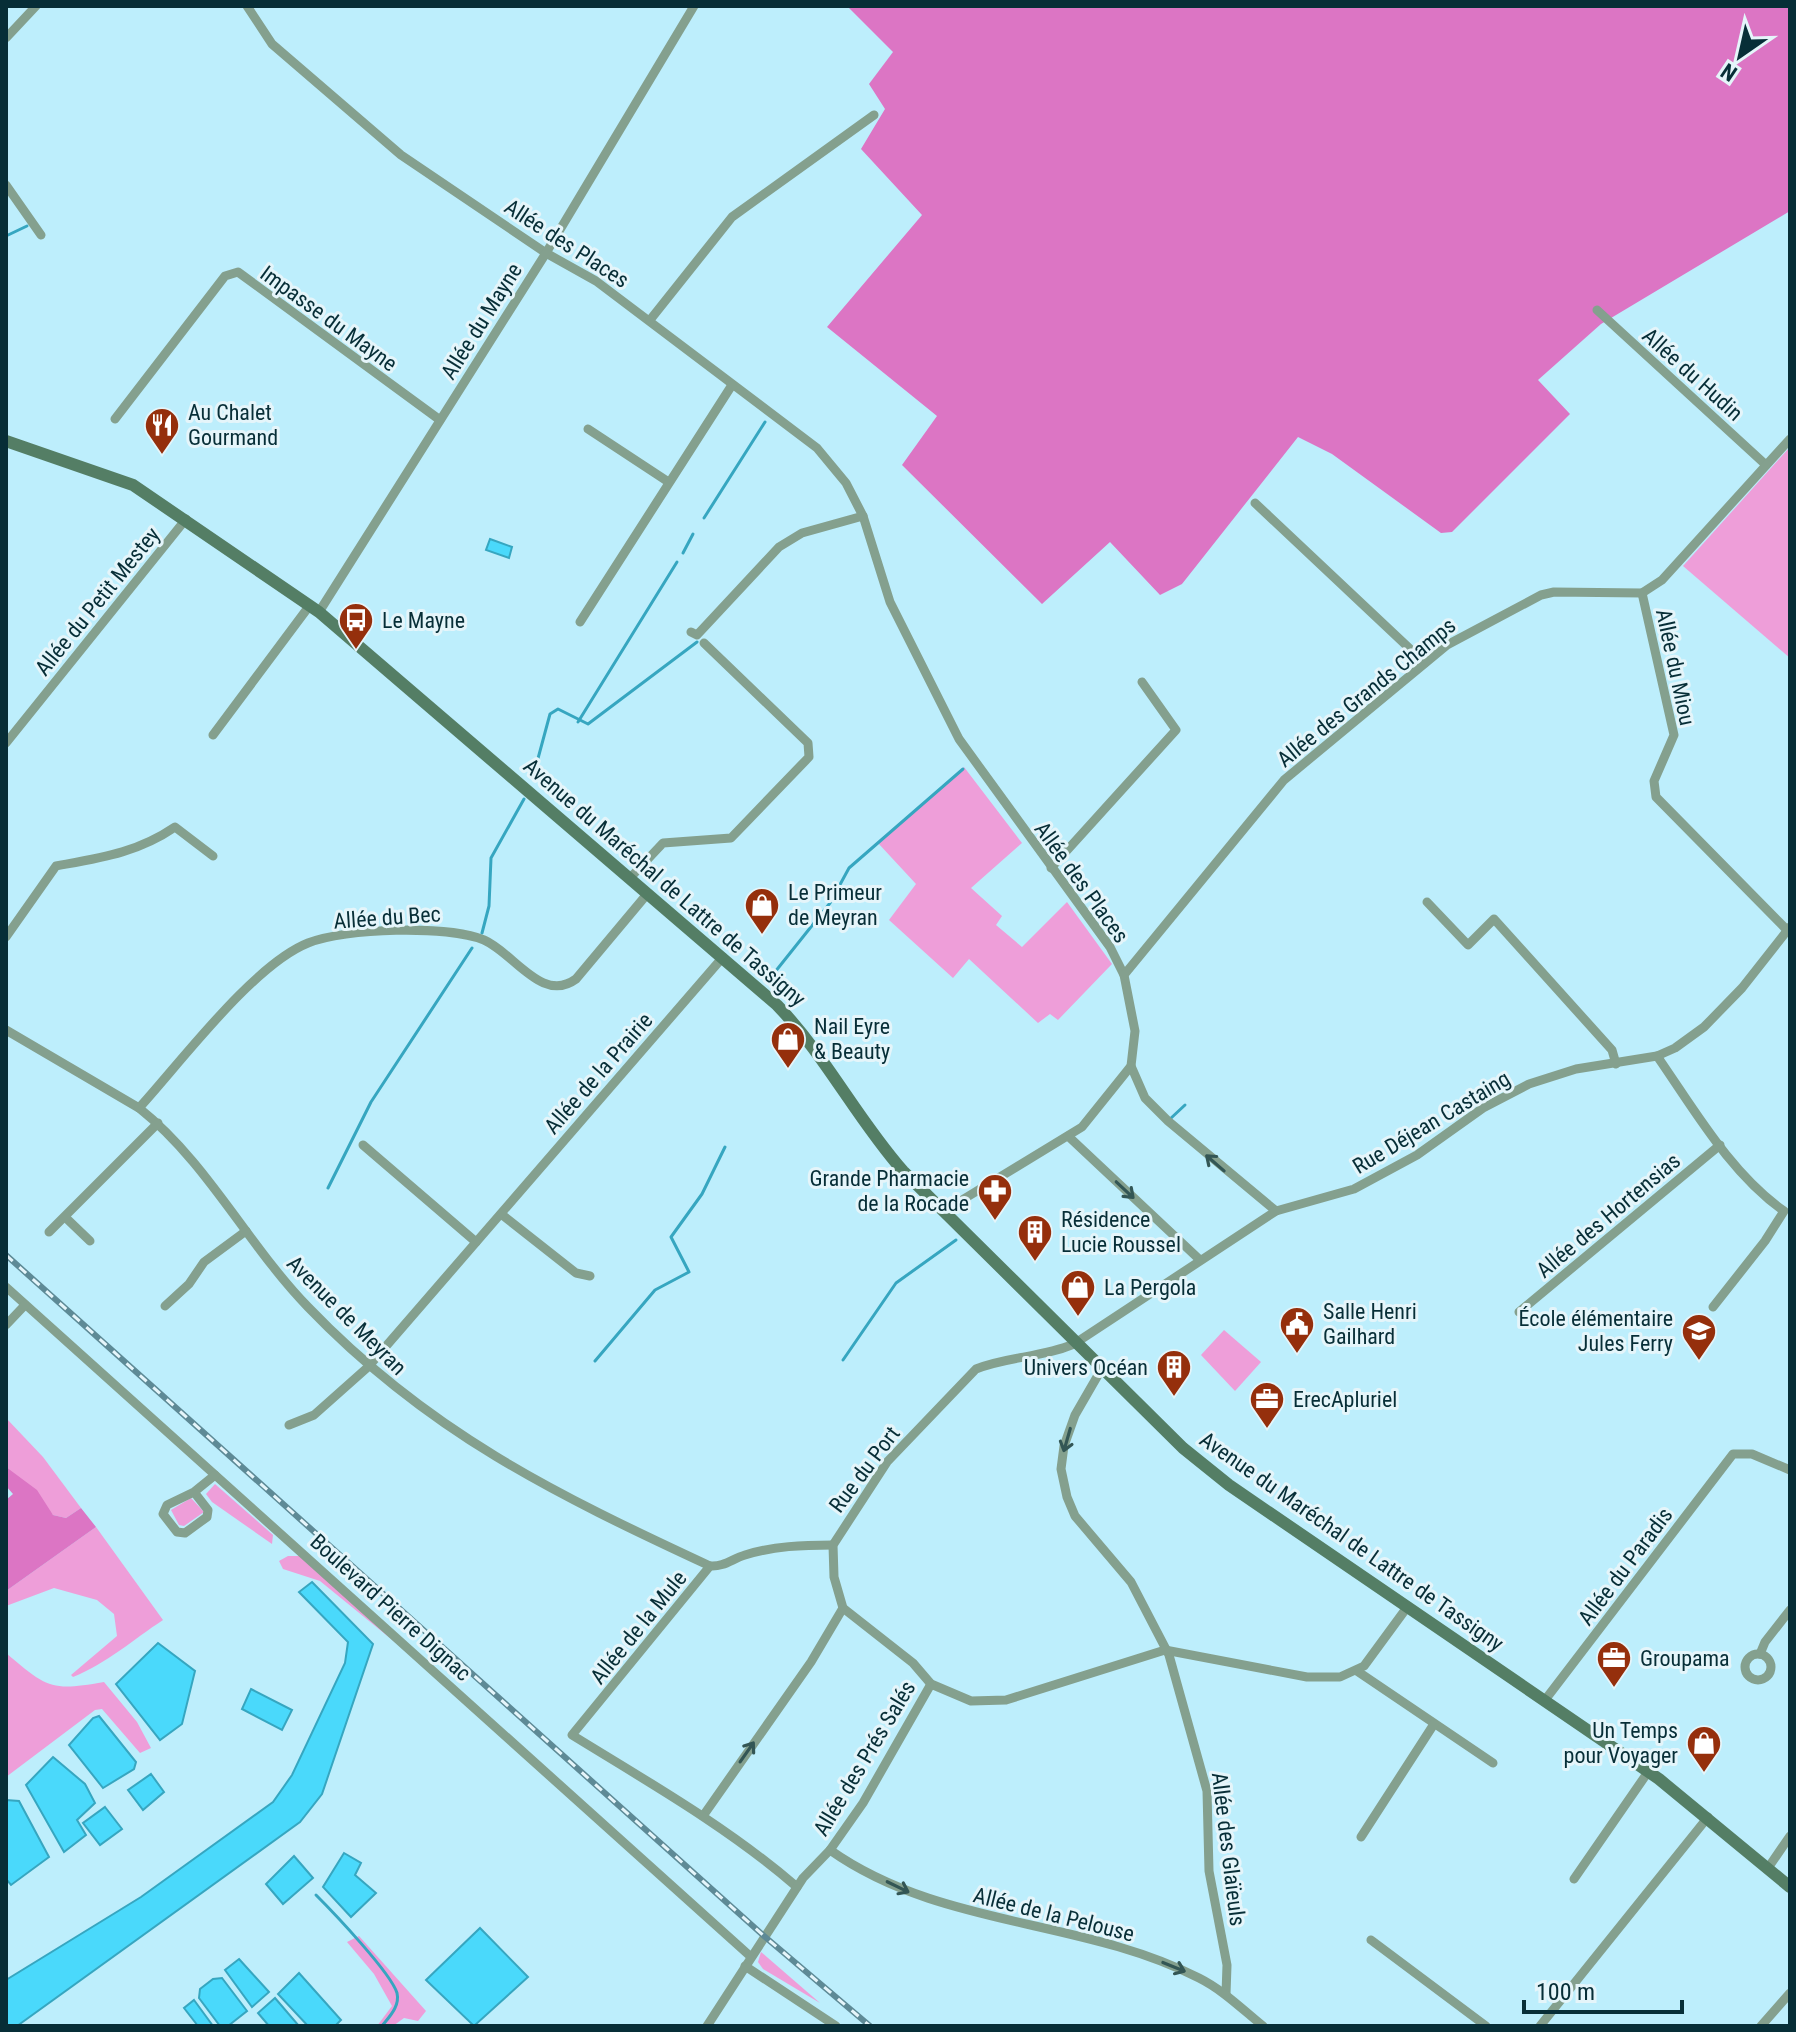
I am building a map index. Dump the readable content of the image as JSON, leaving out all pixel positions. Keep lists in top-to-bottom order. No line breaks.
{"streets":{"main road":["Avenue du Maréchal de Lattre de Tassigny"],"street":["Allée des Places","Impasse du Mayne","Allée du Mayne","Allée du Hudin","Allée du Petit Mestey","Allée du Miou","Allée des Grands Champs","Allée du Bec","Allée de la Prairie","Rue Déjean Castaing","Allée des Hortensias","Avenue de Meyran","Rue du Port","Allée du Paradis","Boulevard Pierre Dignac","Allée de la Mule","Allée des Prés Salés","Allée des Glaïeuls","Allée de la Pelouse"]},"crossings":[["Allée des Places","Allée du Mayne"],["Allée des Places","Allée des Grands Champs"],["Impasse du Mayne","Allée du Mayne"],["Allée du Mayne","Avenue du Maréchal de Lattre de Tassigny"],["Allée du Petit Mestey","Avenue du Maréchal de Lattre de Tassigny"],["Allée du Miou","Allée des Grands Champs"],["Allée du Miou","Rue Déjean Castaing"],["Avenue du Maréchal de Lattre de Tassigny","Allée du Bec"],["Avenue du Maréchal de Lattre de Tassigny","Allée de la Prairie"],["Avenue du Maréchal de Lattre de Tassigny","Rue Déjean Castaing"],["Avenue du Maréchal de Lattre de Tassigny","Rue du Port"],["Avenue du Maréchal de Lattre de Tassigny","Allée du Paradis"],["Avenue du Maréchal de Lattre de Tassigny","Allée des Glaïeuls"],["Allée du Bec","Avenue de Meyran"],["Allée de la Prairie","Avenue de Meyran"],["Rue Déjean Castaing","Rue du Port"],["Avenue de Meyran","Allée de la Mule"],["Rue du Port","Allée de la Mule"],["Rue du Port","Allée des Prés Salés"],["Boulevard Pierre Dignac","Allée des Prés Salés"],["Allée des Prés Salés","Allée de la Pelouse"],["Allée des Glaïeuls","Allée de la Pelouse"]],"one_way":["Allée des Glaïeuls","Allée de la Pelouse"],"places":{"restaurant":["Au Chalet Gourmand"],"bus stop":["Le Mayne"],"shop":["Le Primeur de Meyran","Nail Eyre & Beauty","La Pergola","Un Temps pour Voyager"],"pharmacy":["Grande Pharmacie de la Rocade"],"building":["Résidence Lucie Roussel","Univers Océan"],"public building":["Salle Henri Gailhard"],"school or university":["École élémentaire Jules Ferry"],"office":["ErecApluriel","Groupama"]},"scale_bar":"100 m","north":"bottom left"}
